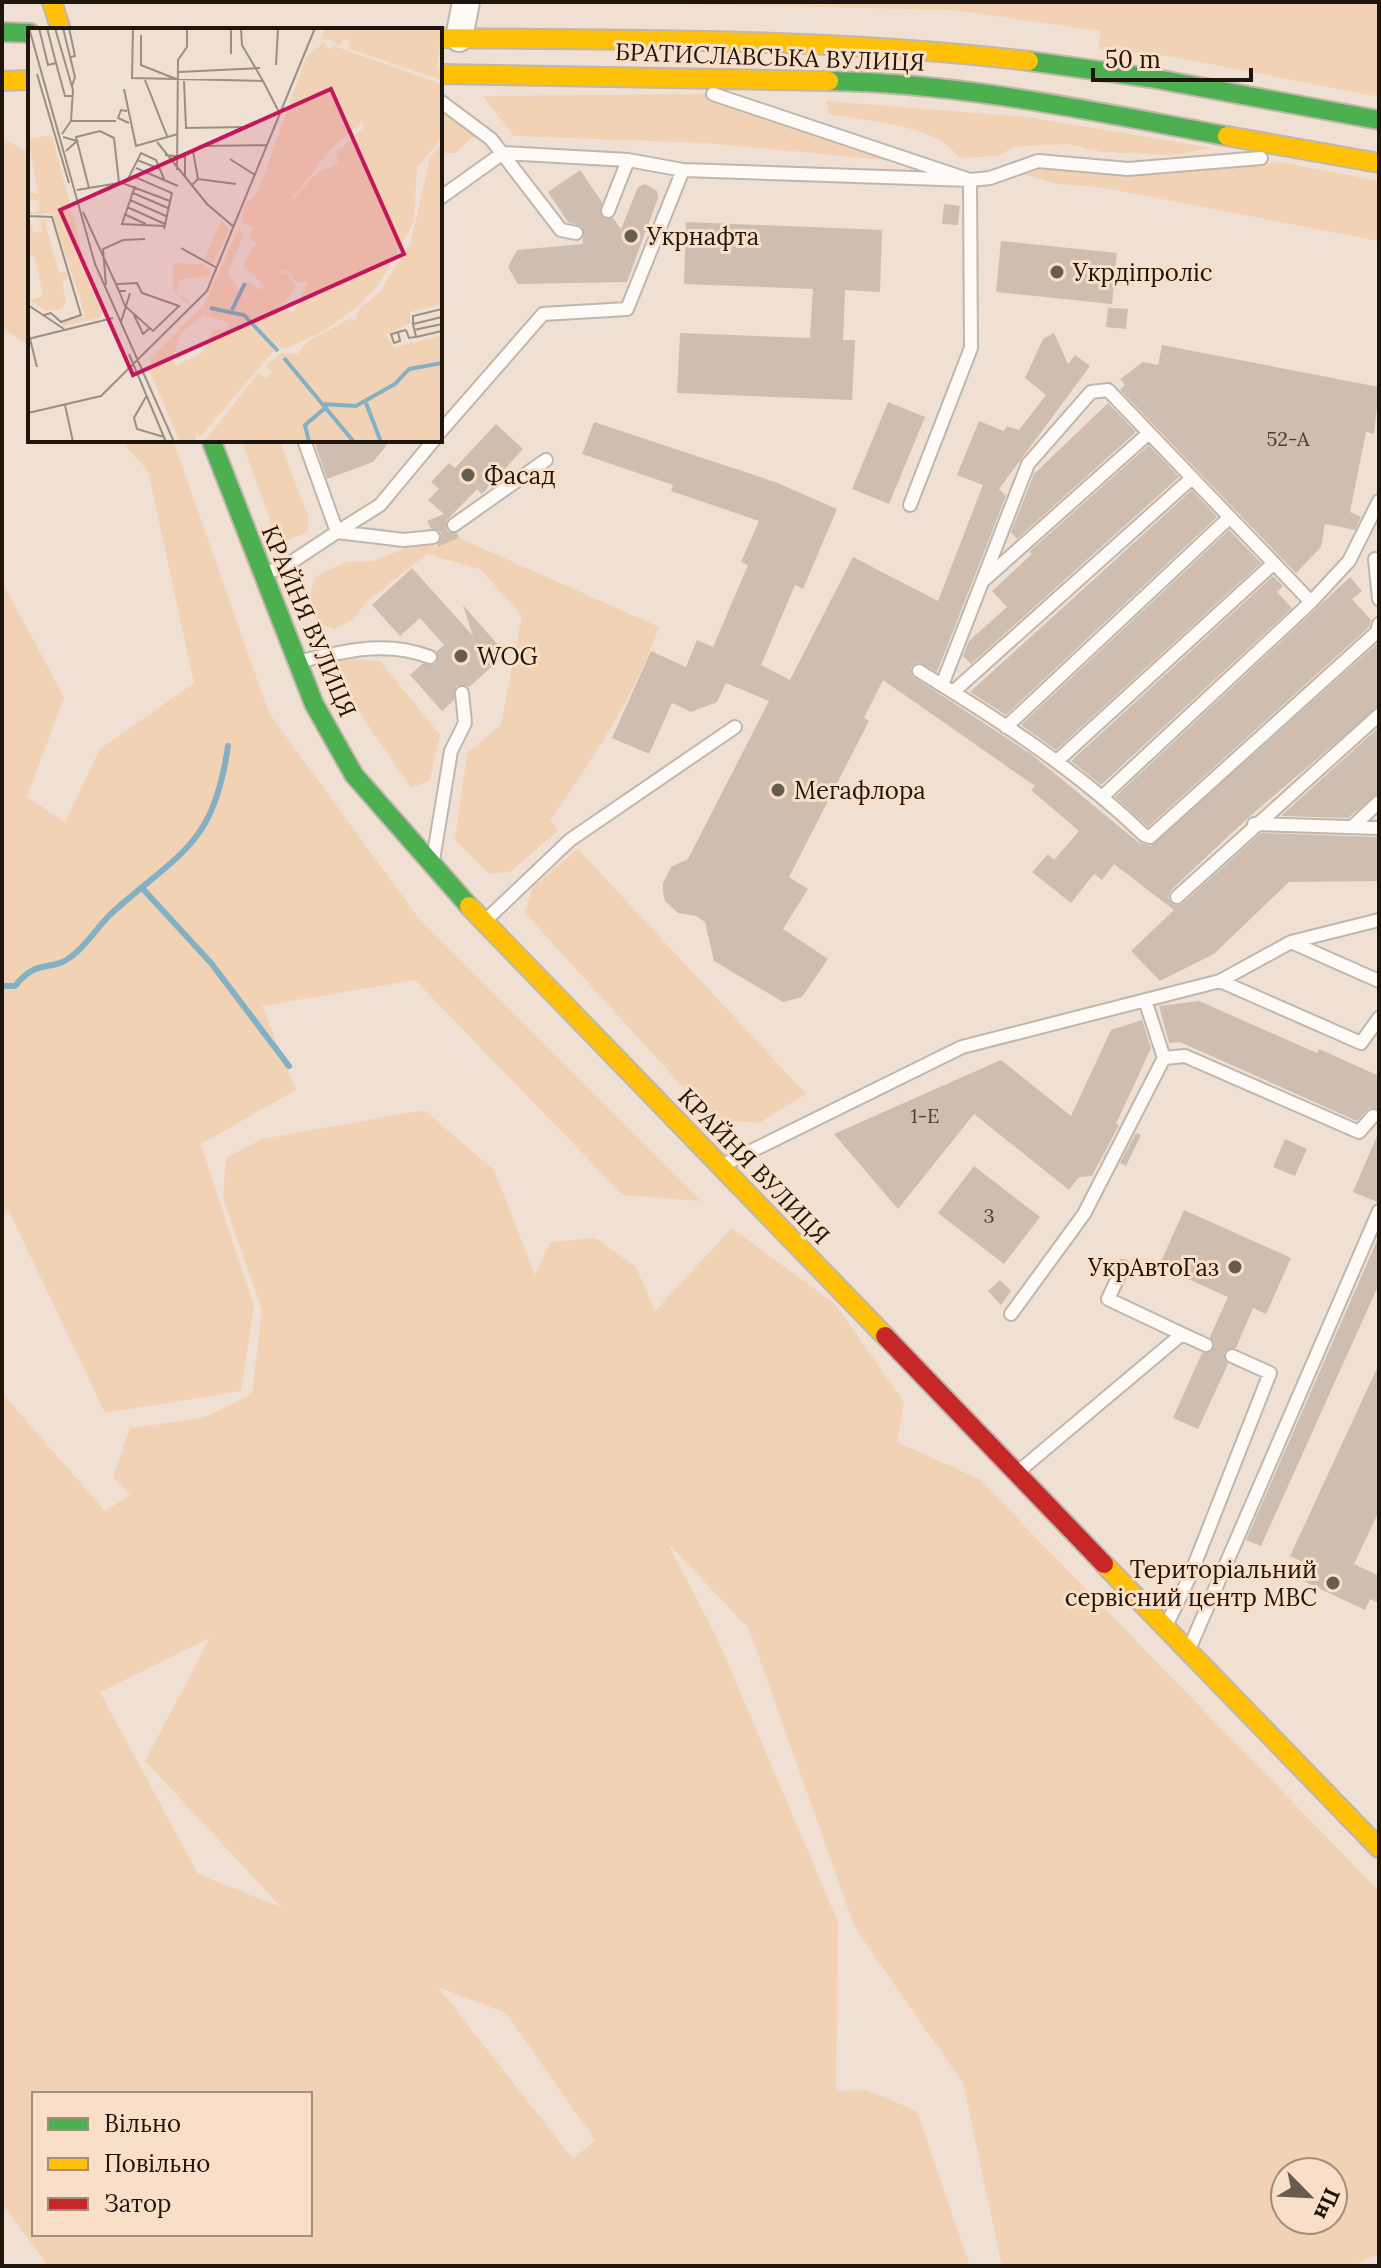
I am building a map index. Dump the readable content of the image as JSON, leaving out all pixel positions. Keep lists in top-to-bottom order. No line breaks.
{"streets":{"main road":["БРАТИСЛАВСЬКА ВУЛИЦЯ","КРАЙНЯ ВУЛИЦЯ"]},"places":["Укрнафта","Укрдіпроліс","Фасад","WOG","Мегафлора","УкрАвтоГаз","Територіальний сервісний центр МВС"],"house_numbers":["52-А","1-Е","3"],"legend":["Вільно","Повільно","Затор"],"scale_bar":"50 m","north":"bottom right"}
